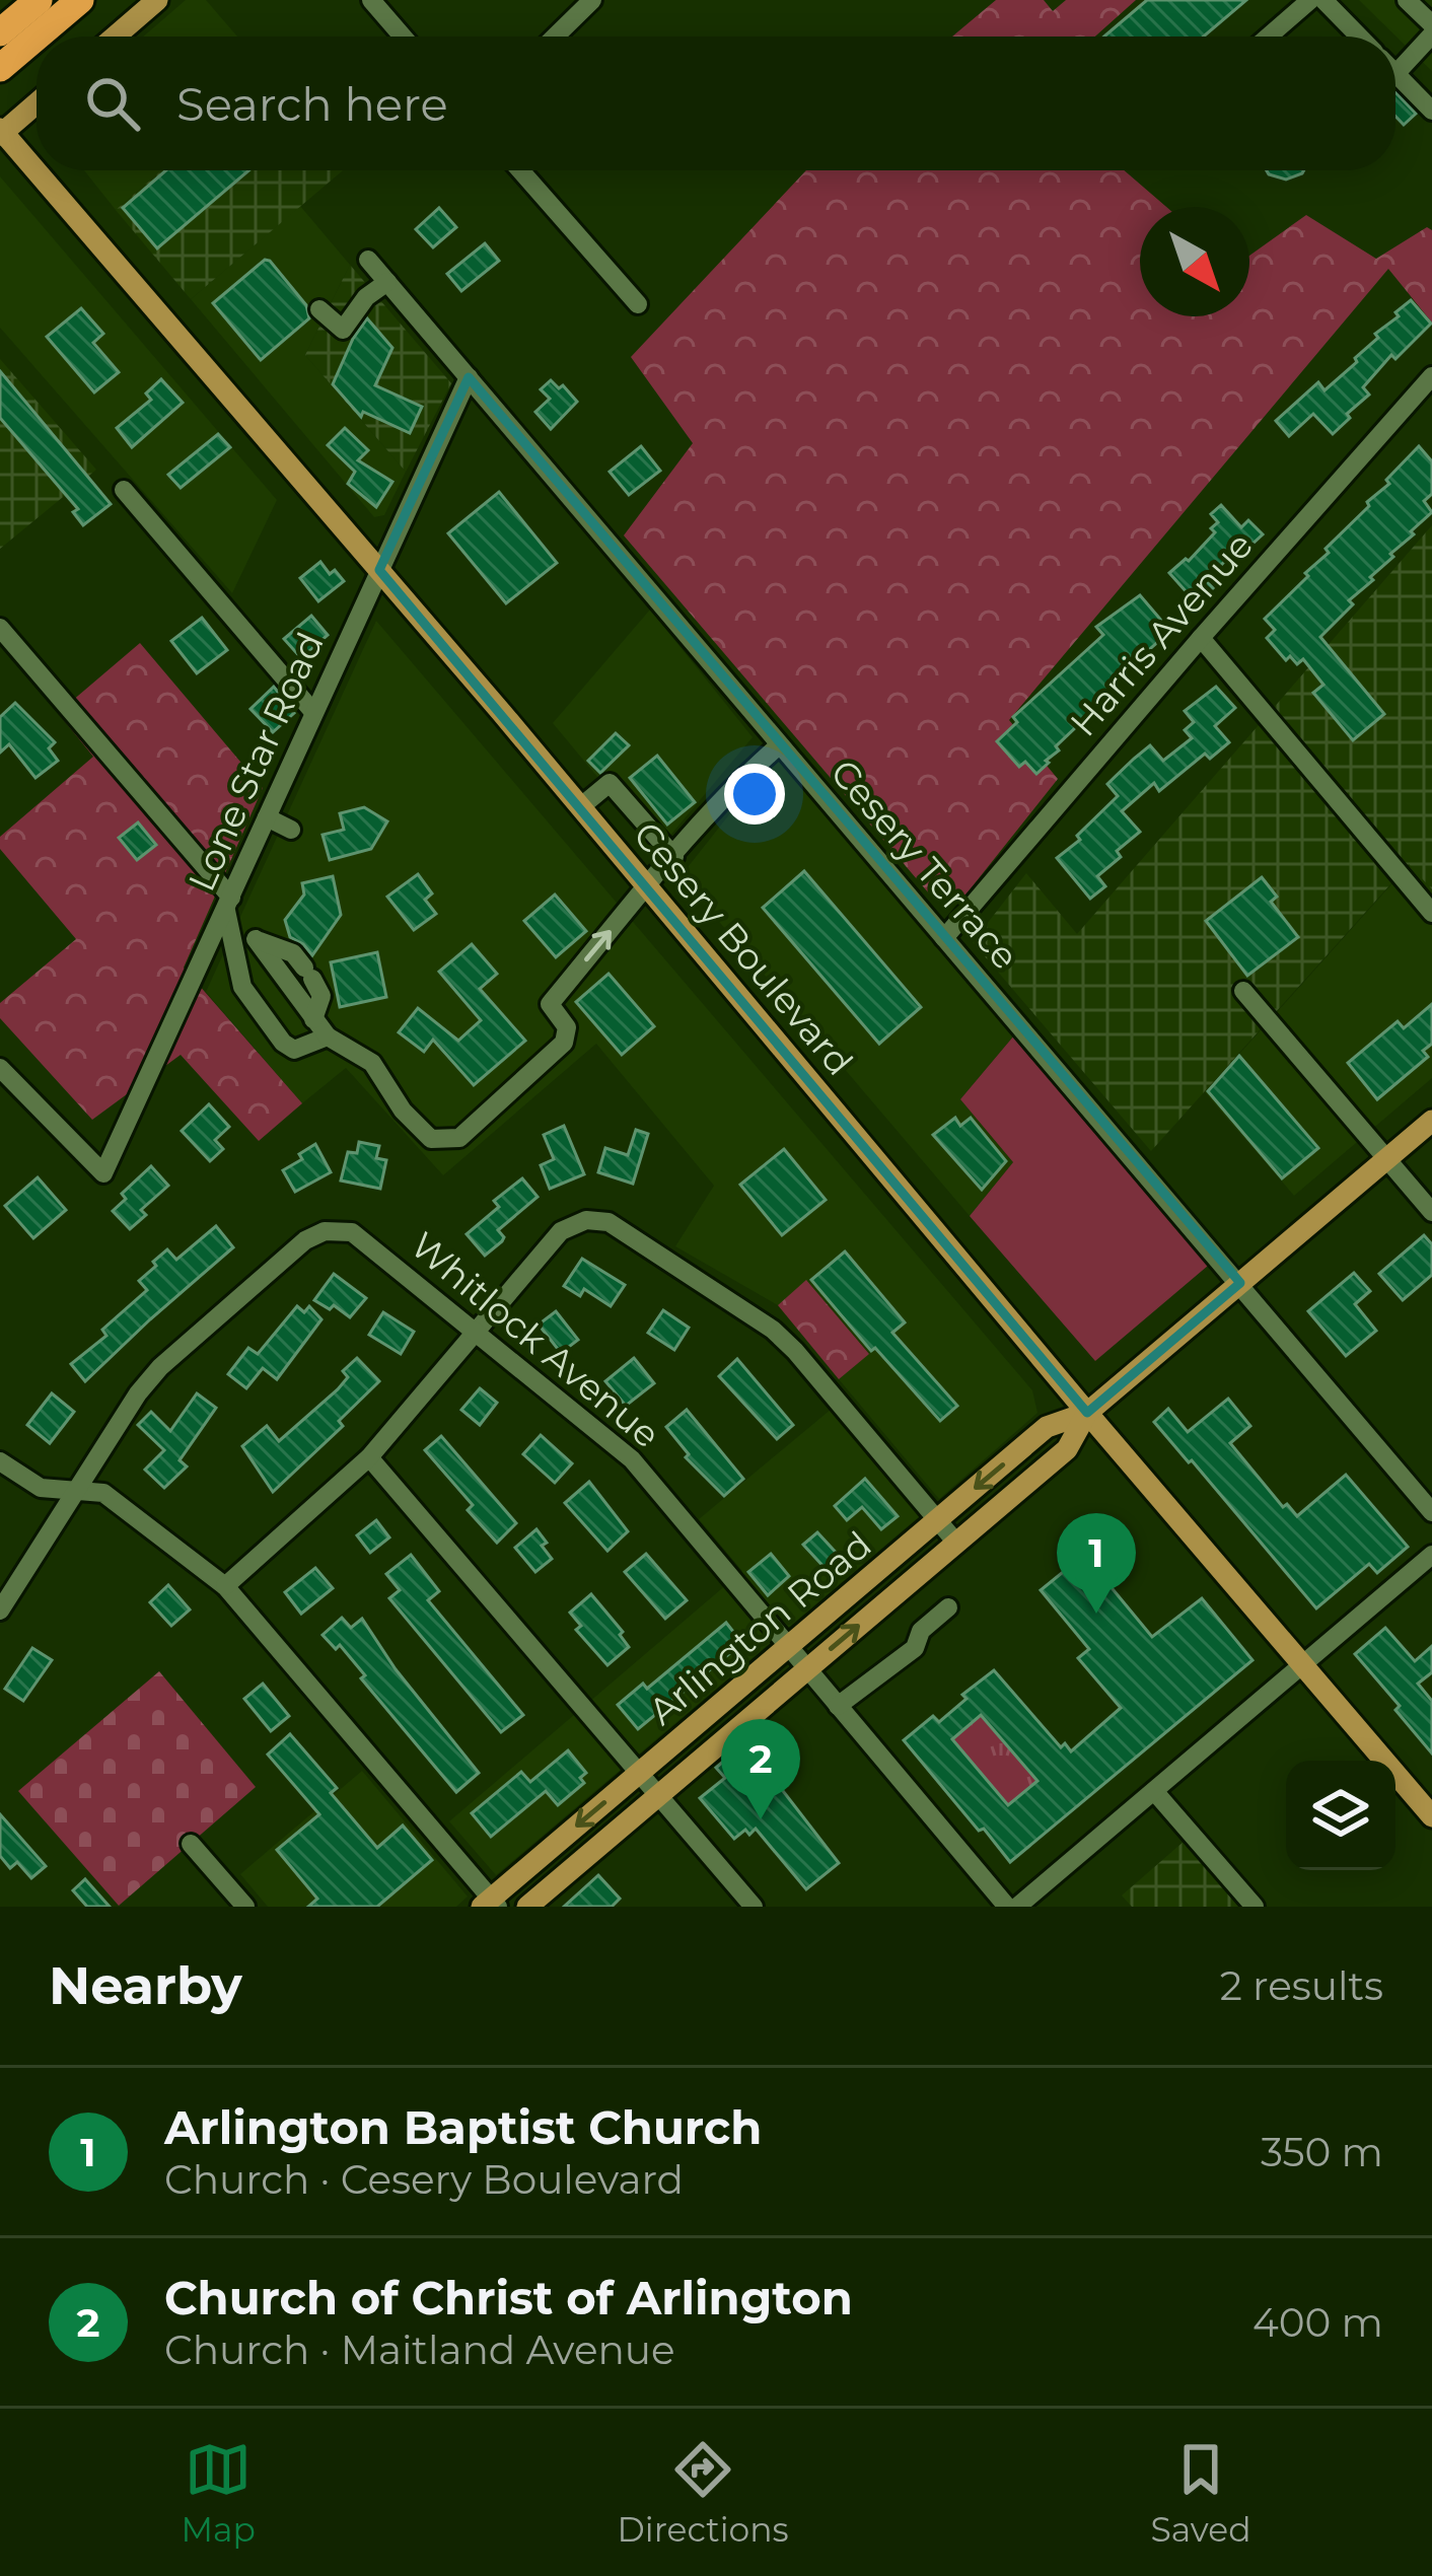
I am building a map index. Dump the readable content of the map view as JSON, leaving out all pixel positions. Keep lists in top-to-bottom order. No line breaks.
{"streets":{"main road":["Cesery Boulevard","Arlington Road"],"street":["Harris Avenue","Lone Star Road","Cesery Terrace","Whitlock Avenue"]},"crossings":[["Harris Avenue","Cesery Terrace"],["Lone Star Road","Cesery Terrace"],["Lone Star Road","Cesery Boulevard"],["Cesery Terrace","Arlington Road"],["Cesery Boulevard","Arlington Road"],["Whitlock Avenue","Arlington Road"]],"north":"bottom right","page":{"search":"Search here","pins":["1","2"],"heading":["Nearby","2 results"],"list":[{"mark":"1","name":"Arlington Baptist Church","note":"Church · Cesery Boulevard","value":"350 m"},{"mark":"2","name":"Church of Christ of Arlington","note":"Church · Maitland Avenue","value":"400 m"}],"nav":["Map","Directions","Saved"]}}
